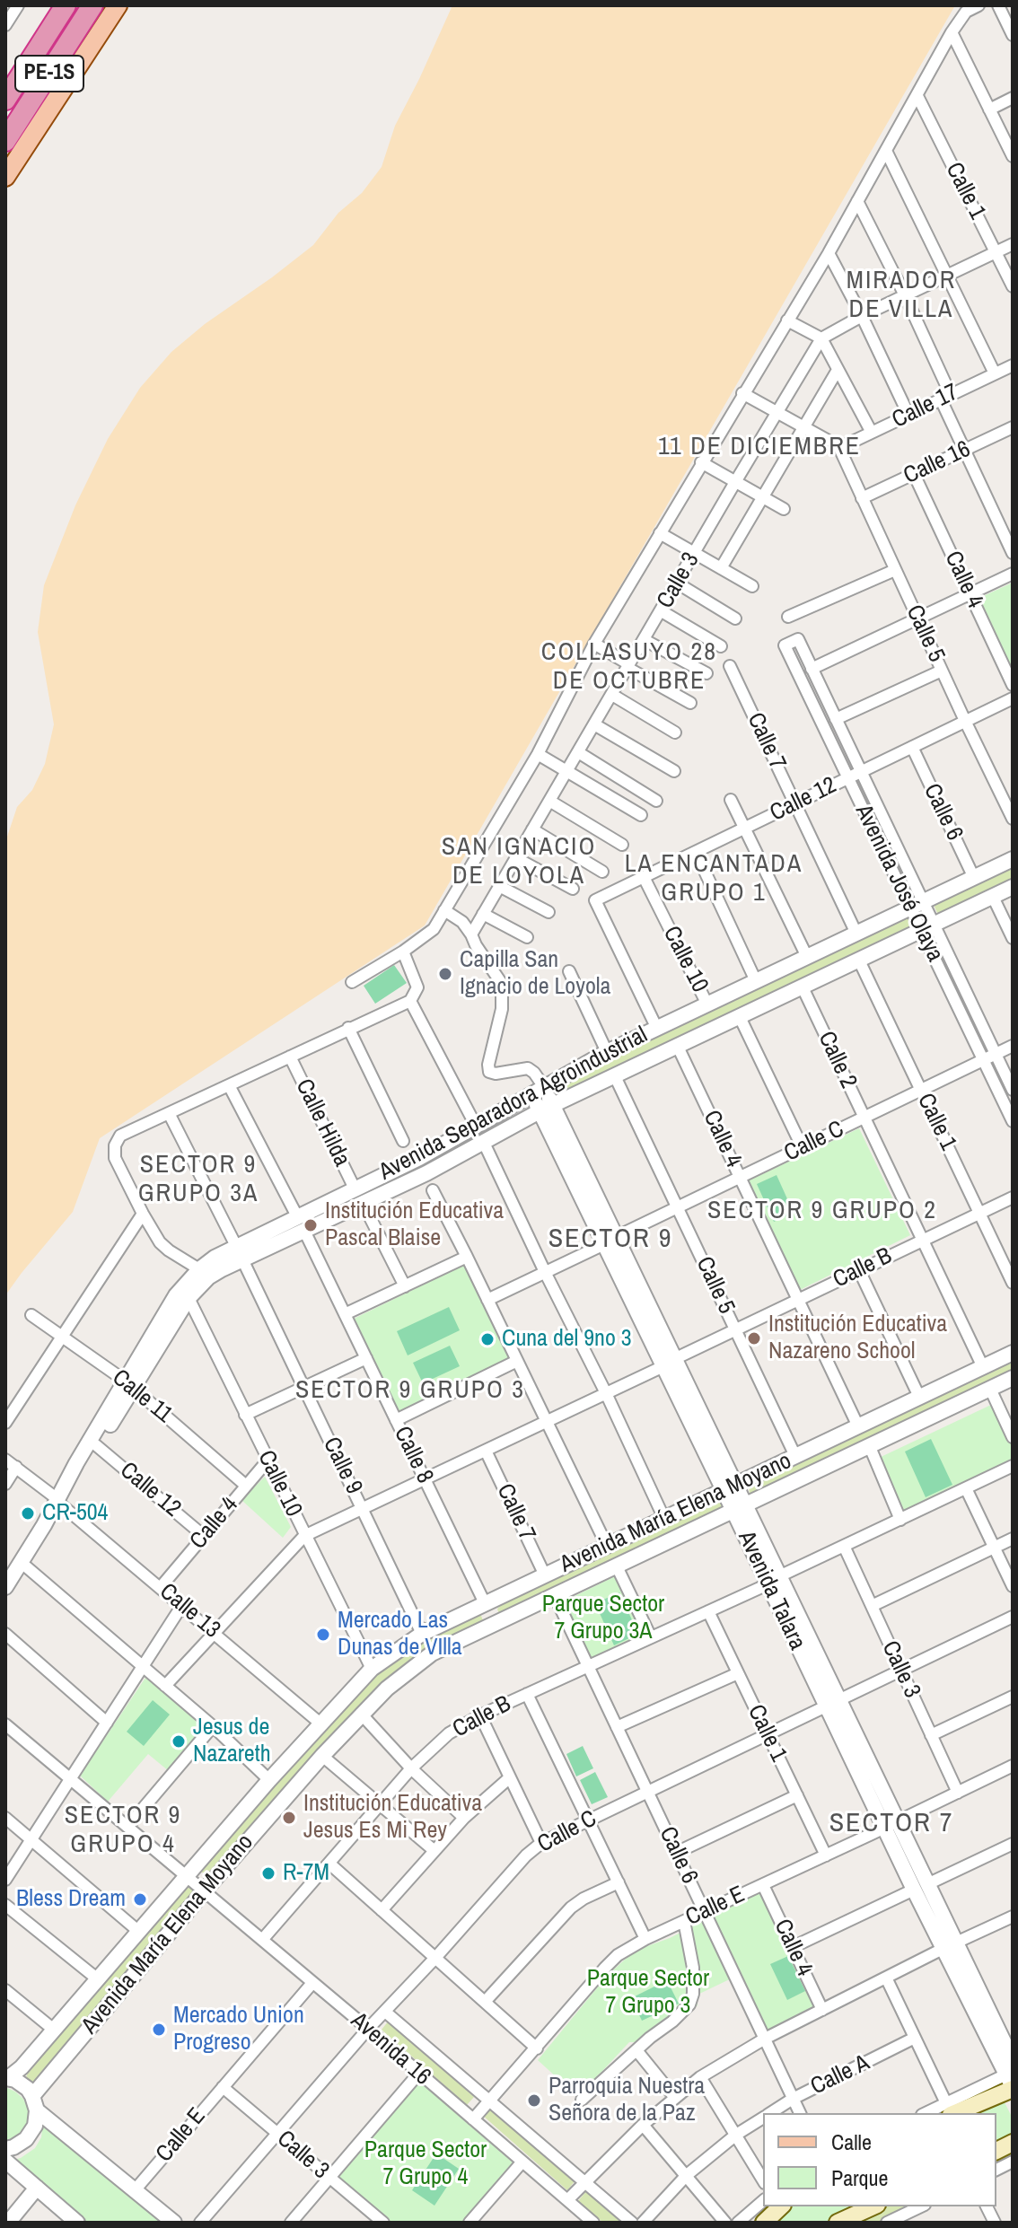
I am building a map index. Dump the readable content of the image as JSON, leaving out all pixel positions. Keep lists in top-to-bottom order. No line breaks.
{"streets":{"highway":["PE-1S"],"street":["Calle 1","Calle 17","Calle 16","Calle 4","Calle 3","Calle 5","Calle 7","Calle 12","Calle 6","Avenida José Olaya","Calle 10","Calle 2","Avenida Separadora Agroindustrial","Calle Hilda","Calle C","Calle B","Calle 11","Calle 8","Calle 9","Avenida María Elena Moyano","Avenida Talara","Calle 13","Calle E","Avenida 16","Calle A"]},"crossings":[["Calle 1","Avenida Separadora Agroindustrial"],["Calle 1","Calle C"],["Calle 1","Calle B"],["Calle 1","Calle E"],["Calle 17","Calle 5"],["Calle 16","Calle 4"],["Calle 16","Calle 5"],["Calle 4","Calle 12"],["Calle 4","Calle 10"],["Calle 4","Avenida Separadora Agroindustrial"],["Calle 4","Calle C"],["Calle 4","Calle B"],["Calle 4","Calle 11"],["Calle 4","Avenida María Elena Moyano"],["Calle 4","Calle 13"],["Calle 4","Calle E"],["Calle 3","Calle C"],["Calle 3","Calle B"],["Calle 3","Calle E"],["Calle 5","Calle 12"],["Calle 5","Avenida Separadora Agroindustrial"],["Calle 5","Calle C"],["Calle 5","Calle B"],["Calle 5","Avenida María Elena Moyano"],["Calle 7","Calle 12"],["Calle 7","Avenida Separadora Agroindustrial"],["Calle 7","Calle B"],["Calle 7","Avenida María Elena Moyano"],["Calle 12","Calle 6"],["Calle 12","Avenida José Olaya"],["Calle 12","Calle 10"],["Calle 12","Avenida Separadora Agroindustrial"],["Calle 6","Avenida Separadora Agroindustrial"],["Calle 6","Calle C"],["Calle 6","Calle B"],["Calle 6","Avenida María Elena Moyano"],["Calle 6","Calle E"],["Calle 6","Calle A"],["Avenida José Olaya","Avenida Separadora Agroindustrial"],["Avenida José Olaya","Calle C"],["Calle 10","Avenida Separadora Agroindustrial"],["Calle 10","Calle B"],["Calle 10","Avenida María Elena Moyano"],["Calle 2","Avenida Separadora Agroindustrial"],["Calle 2","Calle C"],["Calle 2","Calle B"],["Calle 2","Avenida María Elena Moyano"],["Avenida Separadora Agroindustrial","Calle Hilda"],["Avenida Separadora Agroindustrial","Calle 11"],["Avenida Separadora Agroindustrial","Calle 8"],["Avenida Separadora Agroindustrial","Calle 9"],["Avenida Separadora Agroindustrial","Avenida Talara"],["Avenida Separadora Agroindustrial","Calle 13"],["Calle C","Avenida Talara"],["Calle C","Avenida 16"],["Calle B","Calle 8"],["Calle B","Calle 9"],["Calle B","Avenida Talara"],["Calle B","Avenida 16"],["Calle 8","Avenida María Elena Moyano"],["Calle 9","Avenida María Elena Moyano"],["Avenida María Elena Moyano","Avenida Talara"],["Avenida María Elena Moyano","Calle 13"],["Avenida María Elena Moyano","Avenida 16"],["Avenida Talara","Calle E"],["Calle E","Avenida 16"]],"districts":["MIRADOR DE VILLA","11 DE DICIEMBRE","COLLASUYO 28 DE OCTUBRE","SAN IGNACIO DE LOYOLA","LA ENCANTADA GRUPO 1","SECTOR 9 GRUPO 3A","SECTOR 9 GRUPO 2","SECTOR 9","SECTOR 9 GRUPO 3","SECTOR 9 GRUPO 4","SECTOR 7"],"parks":["Parque Sector 7 Grupo 3A","Parque Sector 7 Grupo 3","Parque Sector 7 Grupo 4"],"places":["Capilla San Ignacio de Loyola","Institución Educativa Pascal Blaise","Institución Educativa Nazareno School","Cuna del 9no 3","CR-504","Mercado Las Dunas de VIlla","Jesus de Nazareth","Institución Educativa Jesus Es Mi Rey","R-7M","Bless Dream","Mercado Union Progreso","Parroquia Nuestra Señora de la Paz"],"legend":["Calle","Parque"]}
